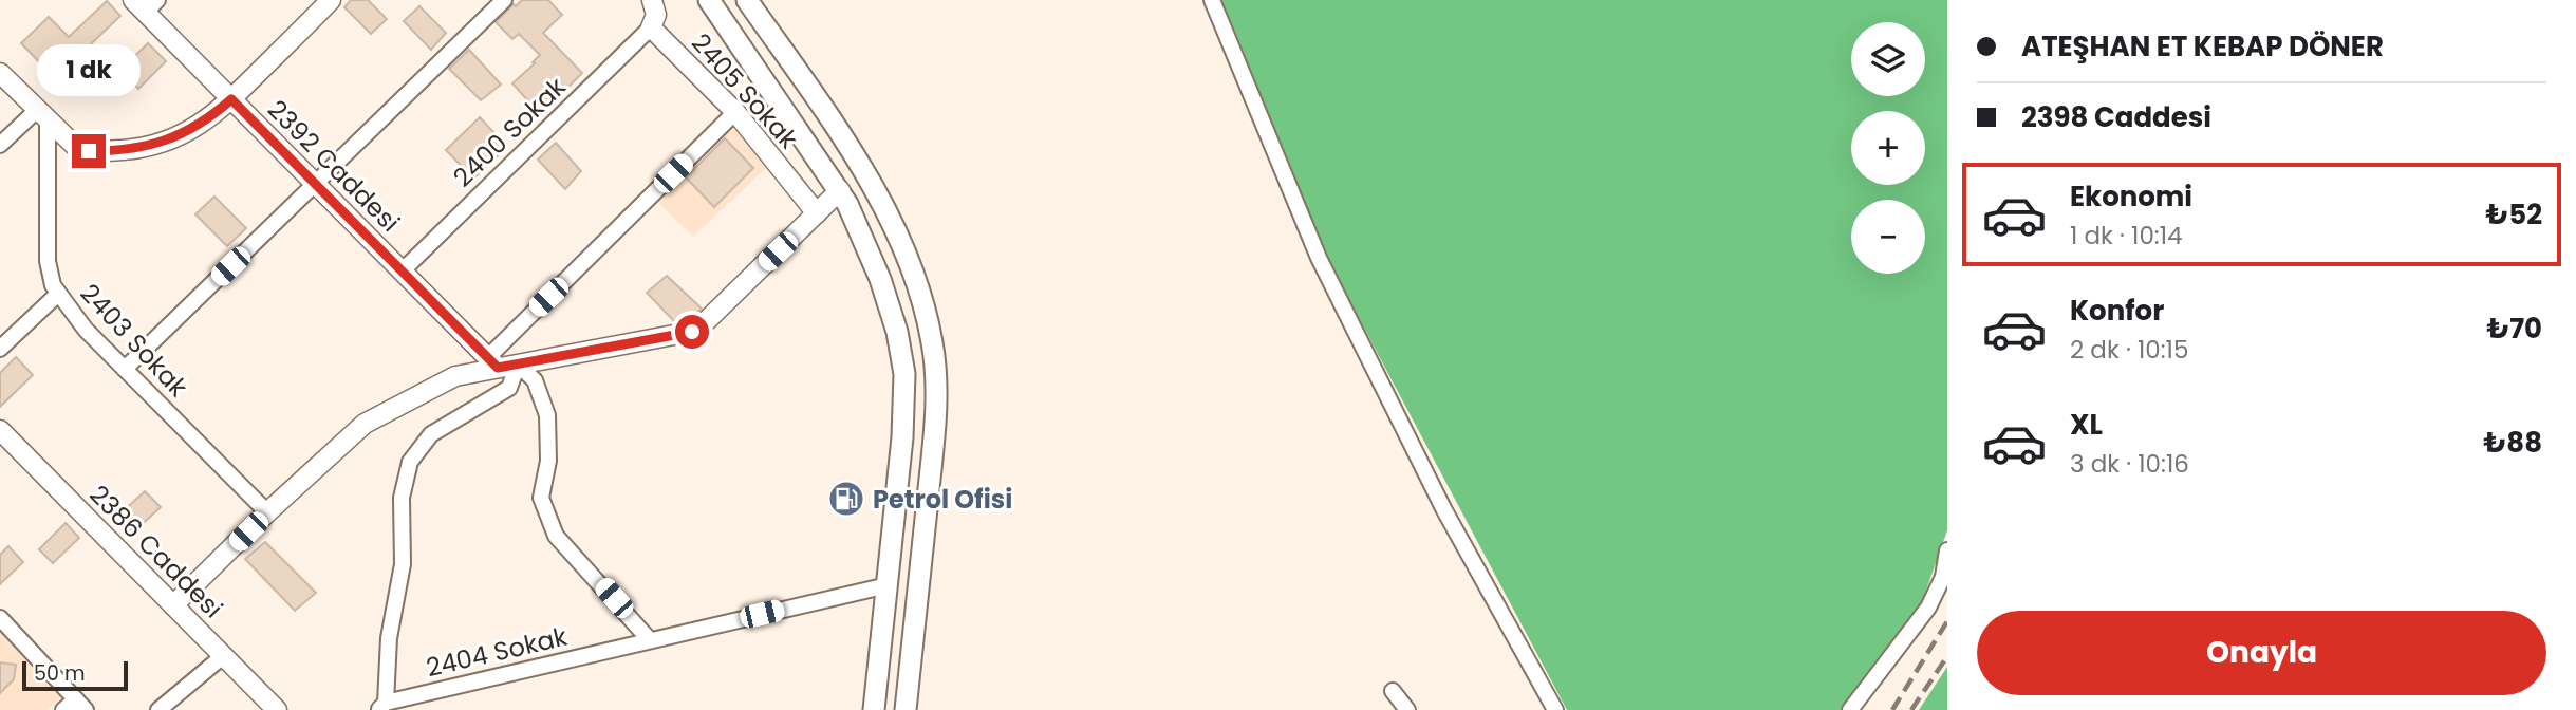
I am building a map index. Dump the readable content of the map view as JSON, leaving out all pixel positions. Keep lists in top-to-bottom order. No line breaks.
{"streets":{"street":["2405 Sokak","2400 Sokak","2392 Caddesi","2403 Sokak","2386 Caddesi","2404 Sokak"]},"crossings":[["2405 Sokak","2400 Sokak"],["2400 Sokak","2392 Caddesi"]],"places":{"fuel station":["Petrol Ofisi"]},"scale_bar":"50 m","page":{"banner":["ATEŞHAN ET KEBAP DÖNER","2398 Caddesi"],"map_buttons":["+","−"],"bubble":"1 dk","list":[{"name":"Ekonomi","note":"1 dk · 10:14","value":"₺52"},{"name":"Konfor","note":"2 dk · 10:15","value":"₺70"},{"name":"XL","note":"3 dk · 10:16","value":"₺88"}],"buttons":"Onayla","scale":"50 m"}}
